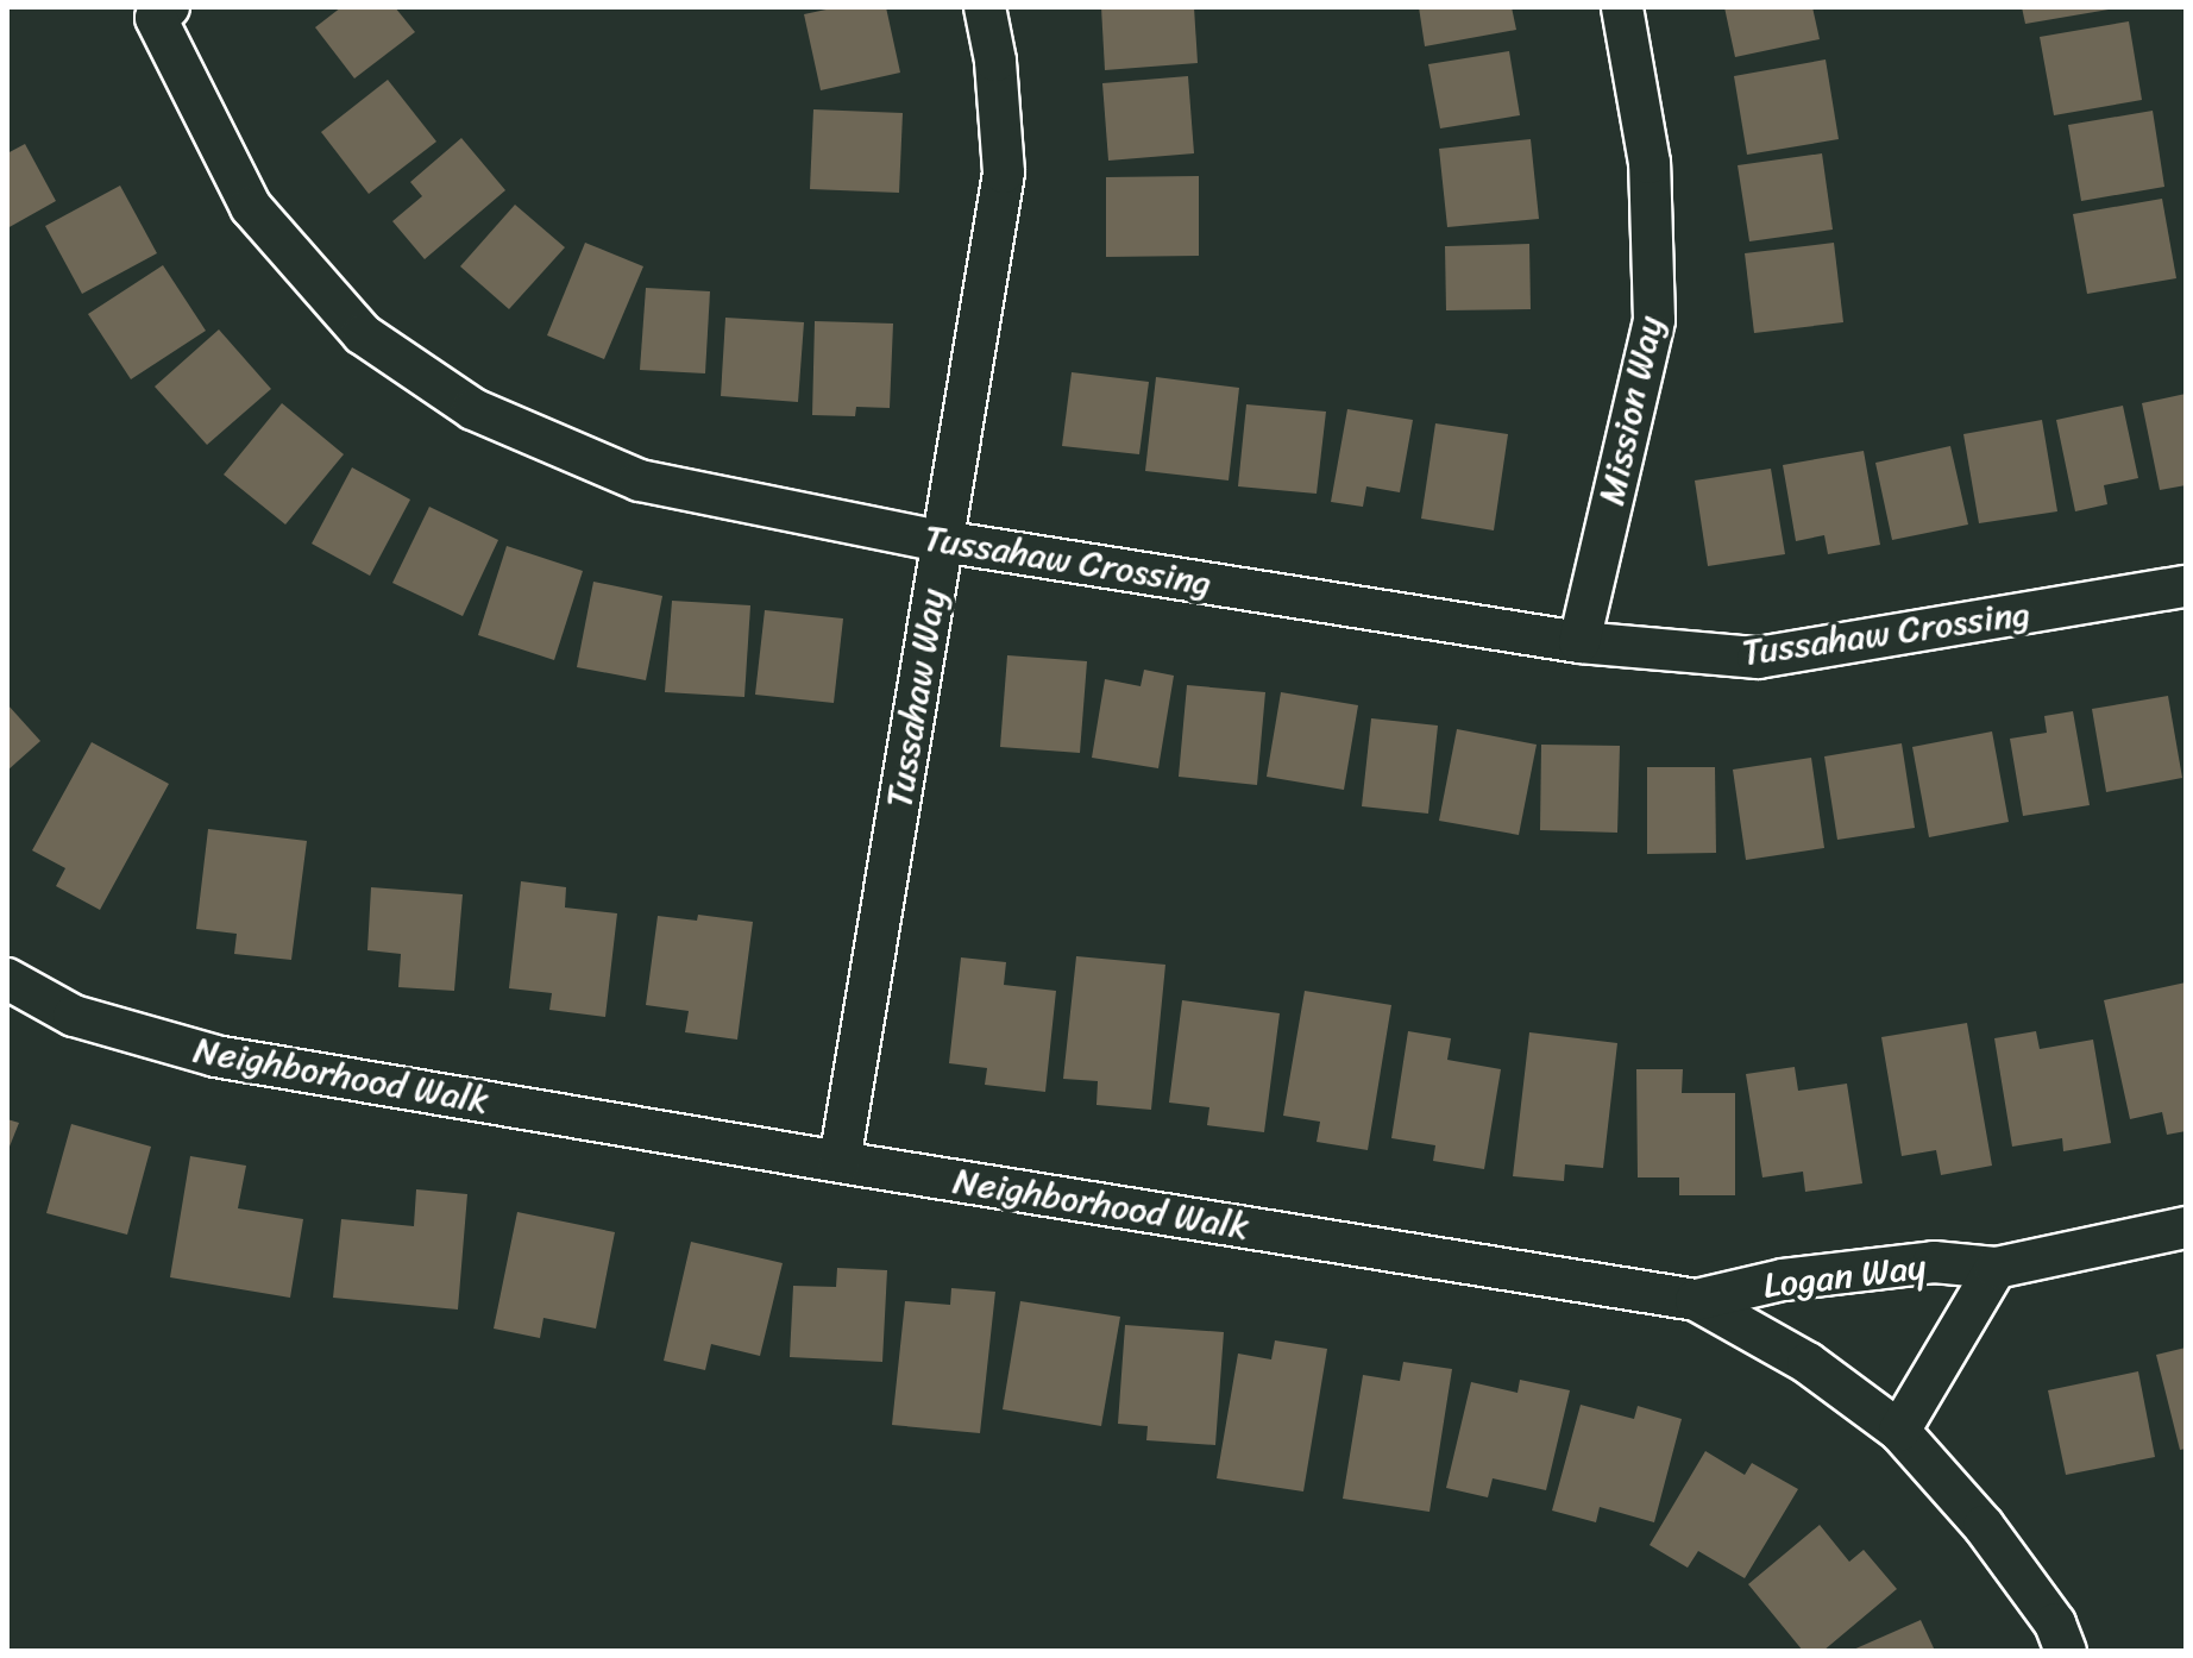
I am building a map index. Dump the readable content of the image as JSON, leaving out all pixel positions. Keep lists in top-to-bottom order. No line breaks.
{"streets":{"street":["Mission Way","Tussahaw Crossing","Tussahaw Way","Neighborhood Walk","Logan Way"]},"crossings":[["Mission Way","Tussahaw Crossing"],["Tussahaw Crossing","Tussahaw Way"],["Tussahaw Way","Neighborhood Walk"],["Neighborhood Walk","Logan Way"]]}
